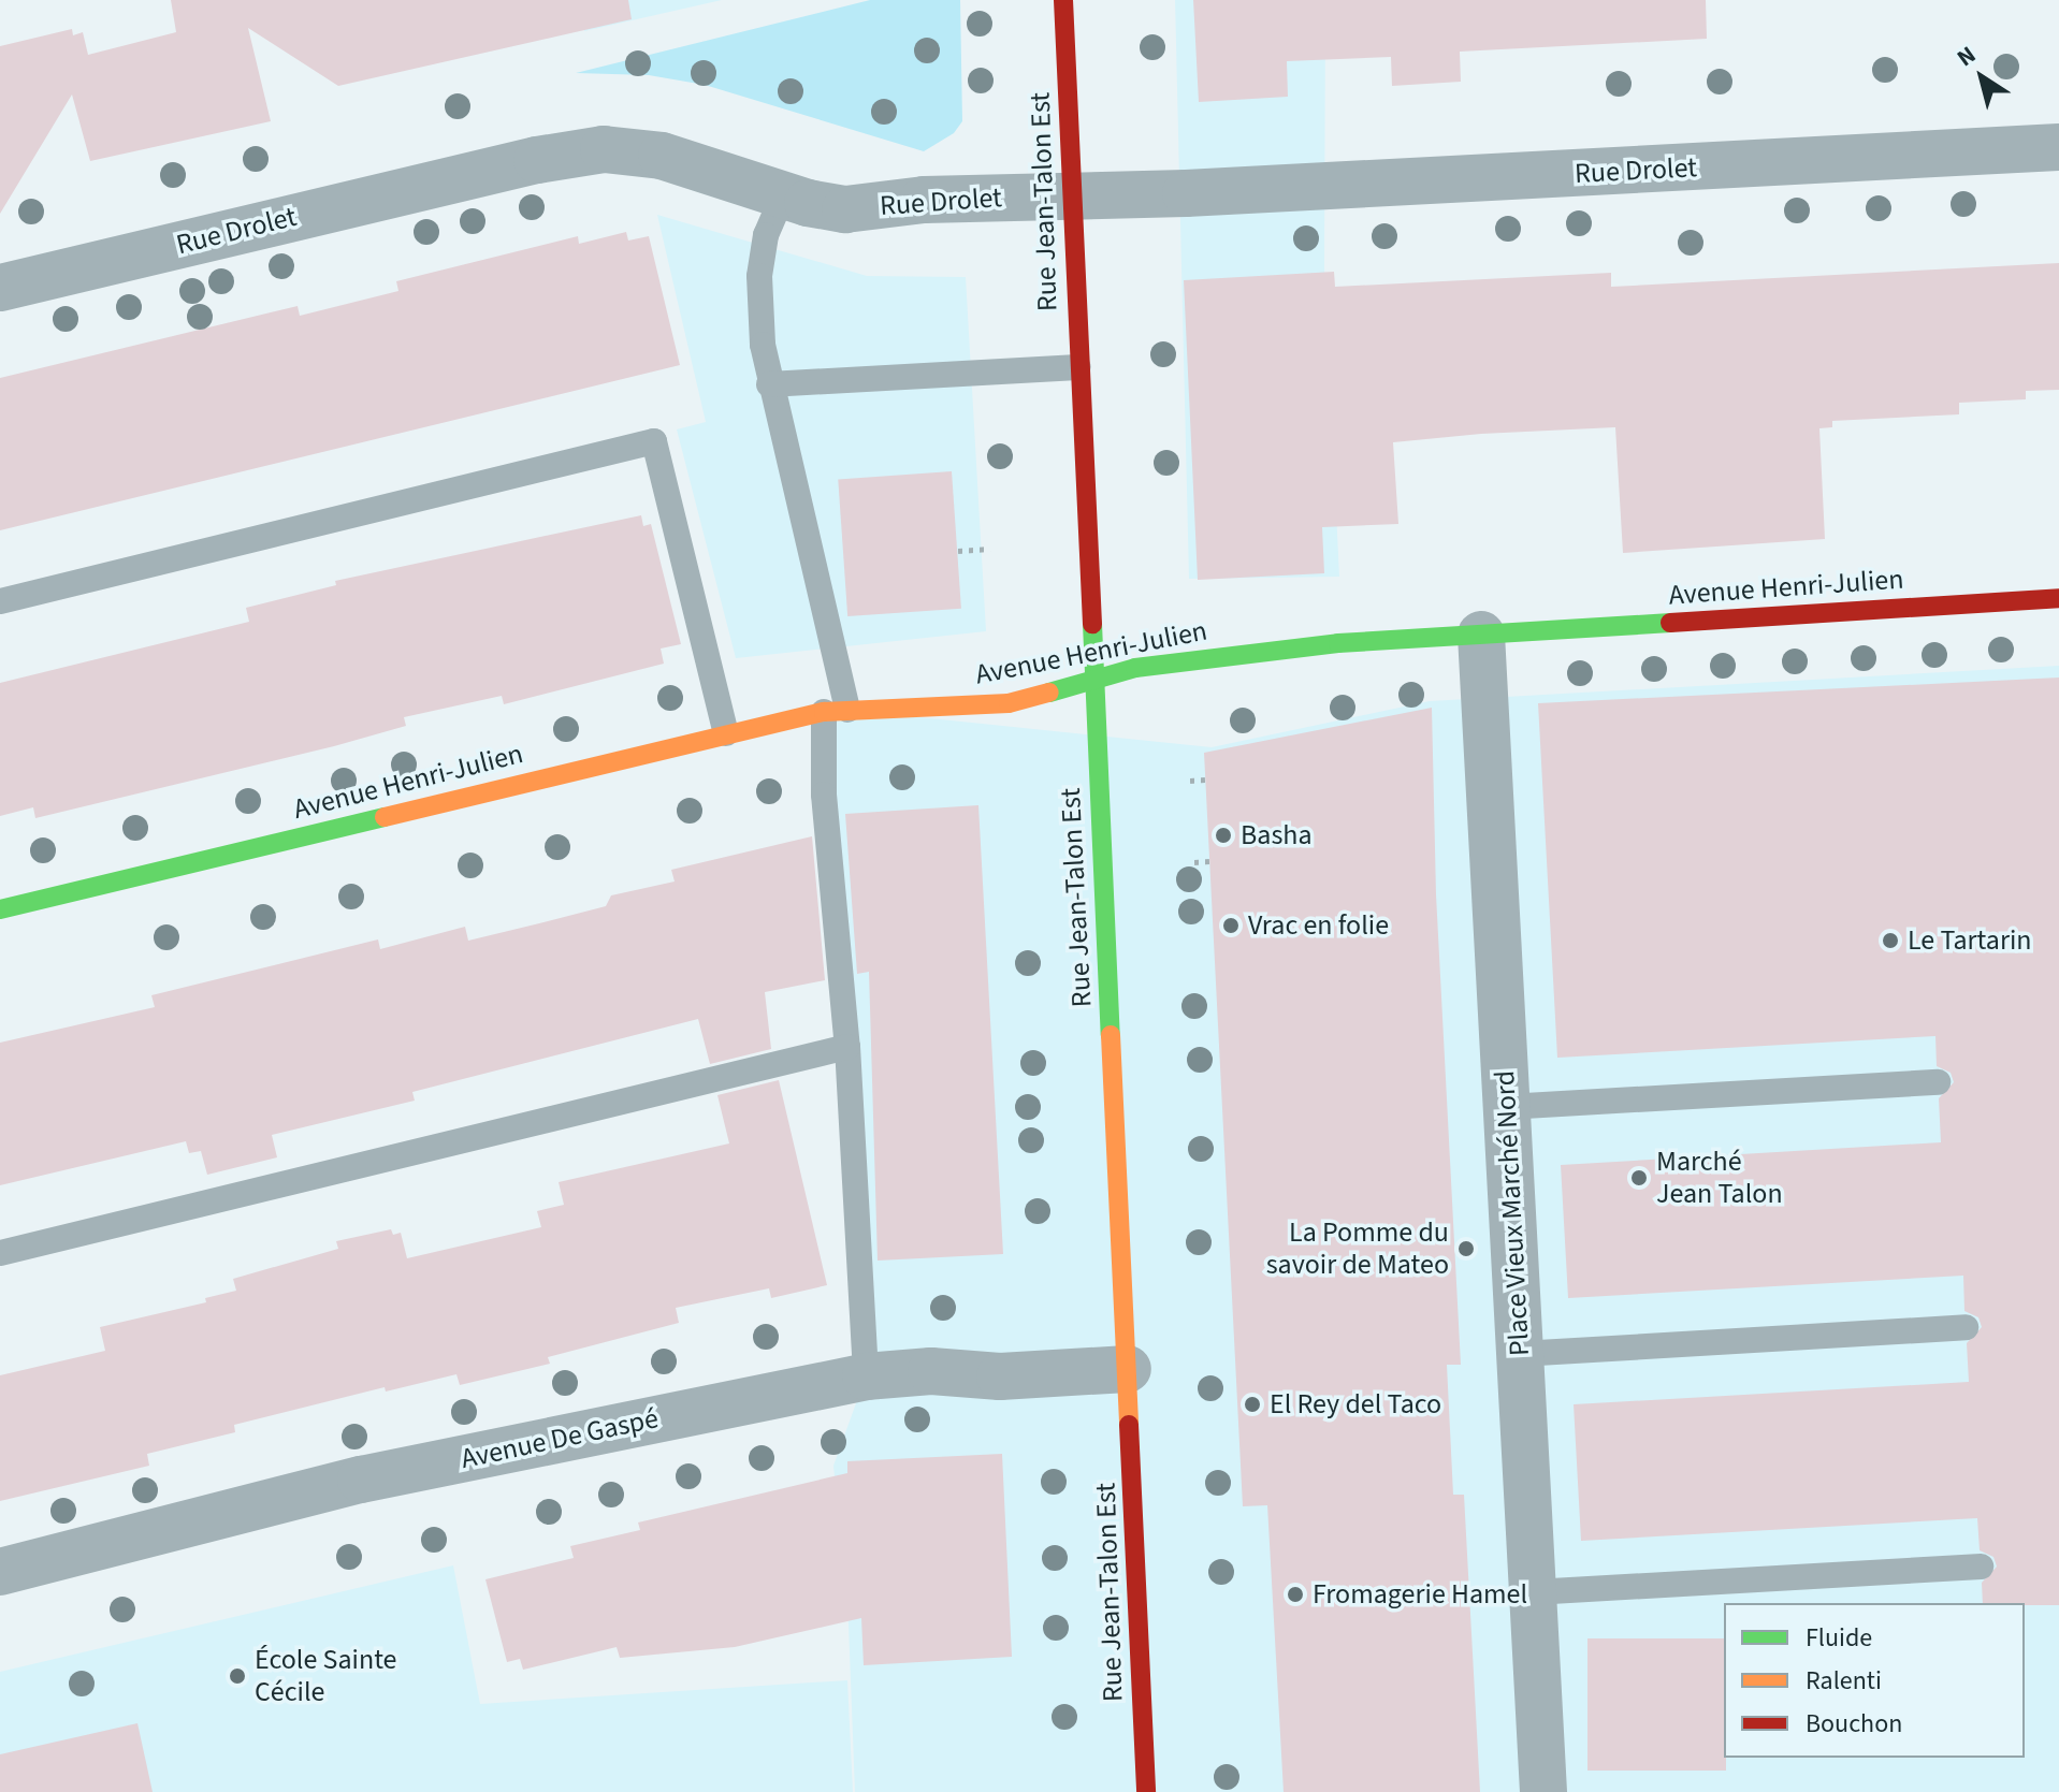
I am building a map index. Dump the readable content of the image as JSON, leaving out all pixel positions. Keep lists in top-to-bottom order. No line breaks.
{"streets":{"street":["Rue Drolet","Rue Jean-Talon Est","Avenue Henri-Julien","Place Vieux Marché Nord","Avenue De Gaspé"]},"crossings":[["Rue Drolet","Rue Jean-Talon Est"],["Rue Jean-Talon Est","Avenue Henri-Julien"],["Rue Jean-Talon Est","Avenue De Gaspé"],["Avenue Henri-Julien","Place Vieux Marché Nord"]],"places":["Basha","Vrac en folie","Le Tartarin","Marché Jean Talon","La Pomme du savoir de Mateo","El Rey del Taco","Fromagerie Hamel","École Sainte Cécile"],"legend":["Fluide","Ralenti","Bouchon"],"north":"top left"}
